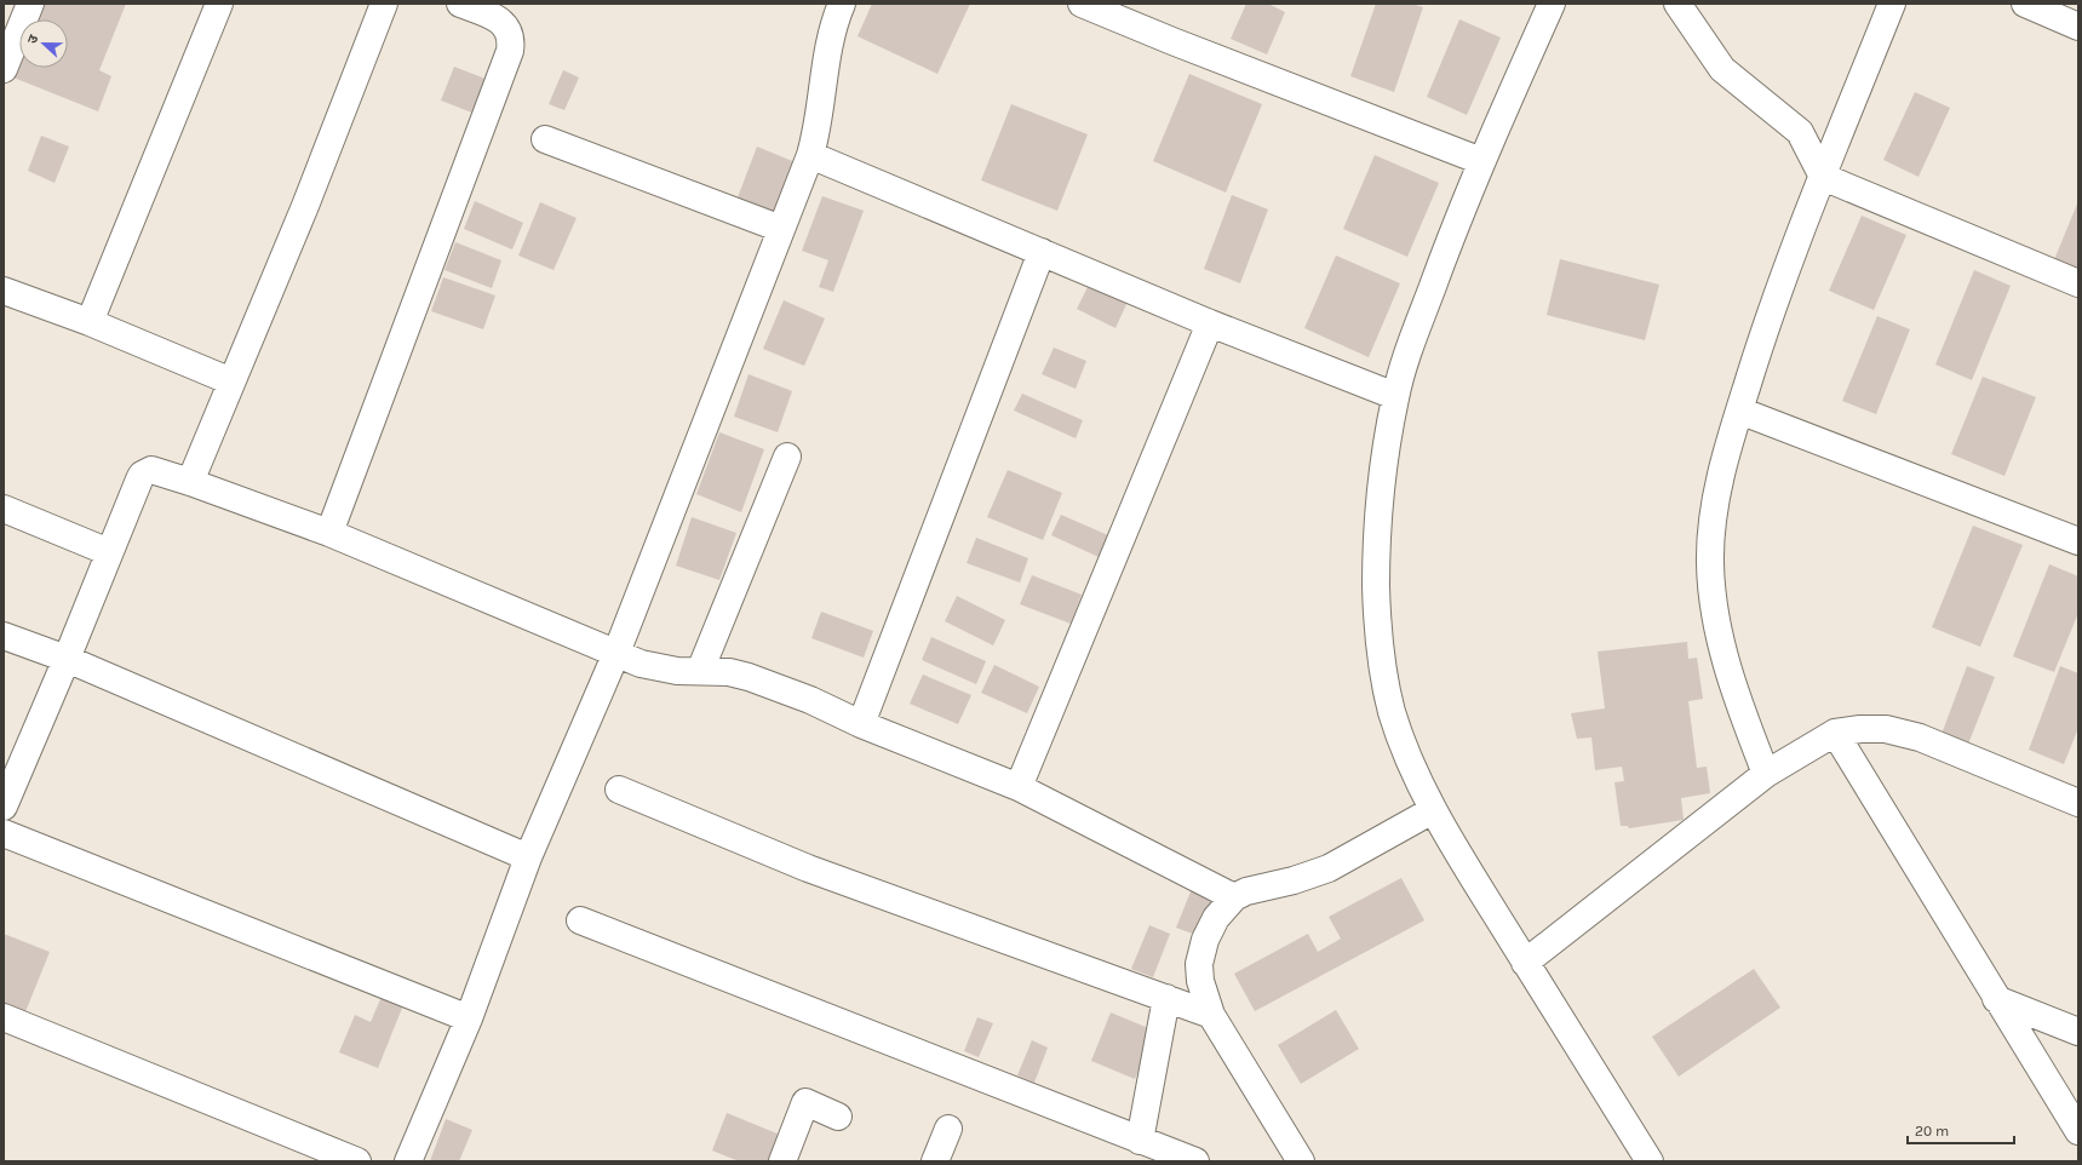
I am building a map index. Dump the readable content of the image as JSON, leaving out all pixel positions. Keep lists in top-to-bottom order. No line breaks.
{"scale_bar":"20 m","north":"left"}
